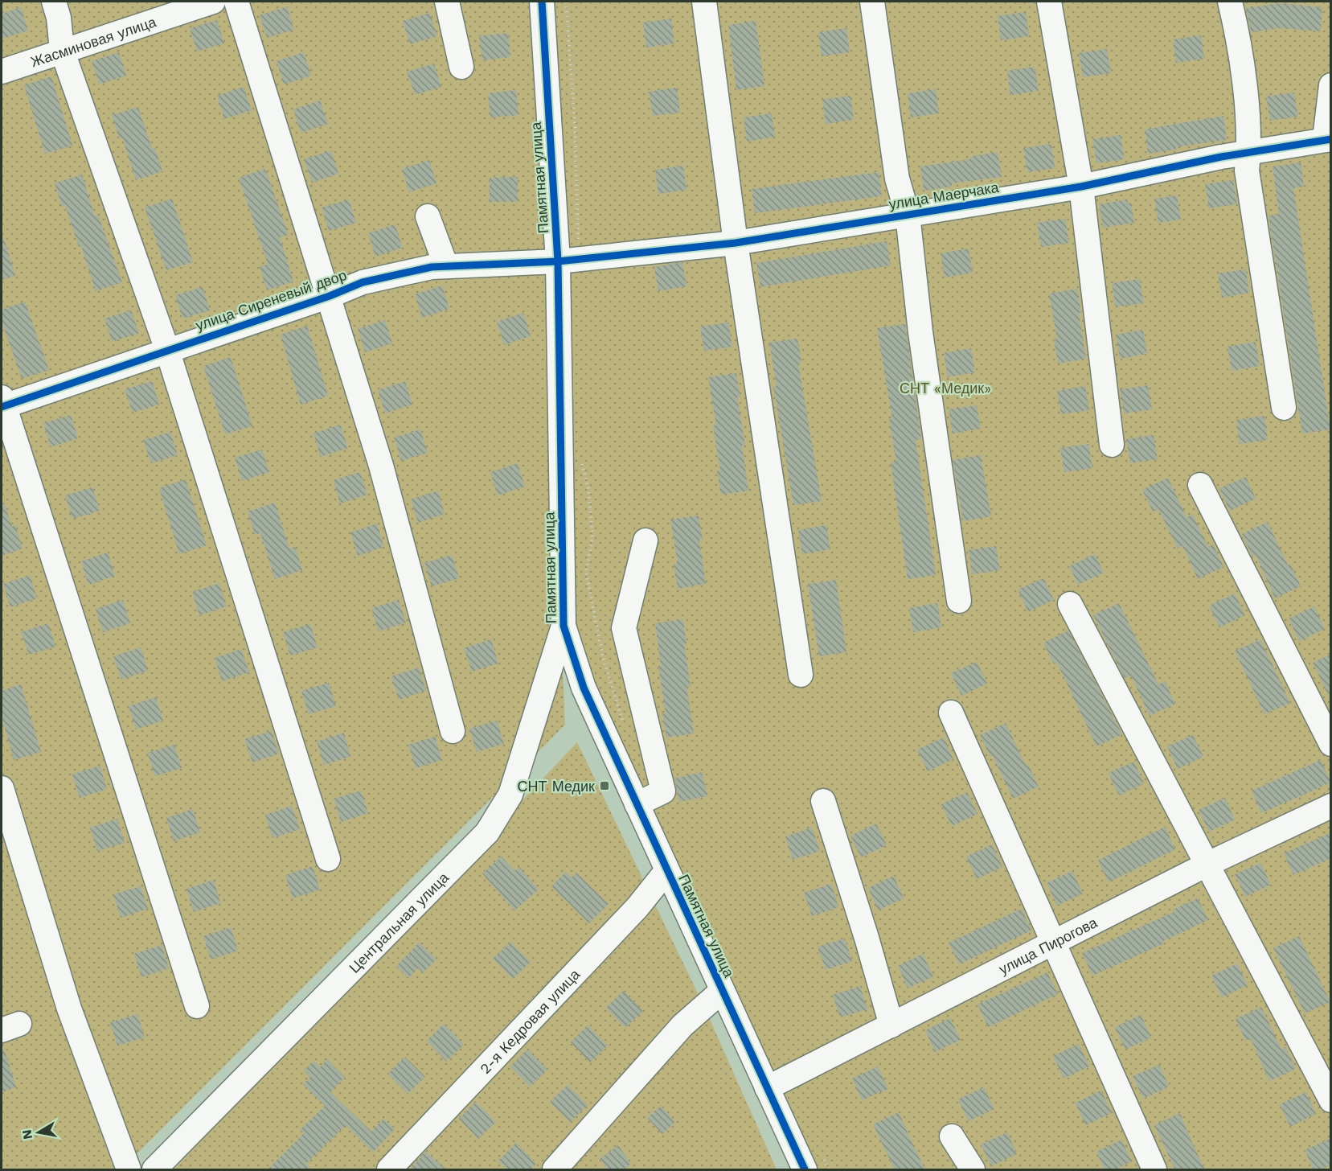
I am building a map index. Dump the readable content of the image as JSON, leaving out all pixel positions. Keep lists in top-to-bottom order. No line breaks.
{"streets":{"street":["Жасминовая улица","Памятная улица","улица Маерчака","улица Сиреневый двор","Центральная улица","улица Пирогова","2-я Кедровая улица"]},"crossings":[["Памятная улица","улица Маерчака"],["Памятная улица","улица Сиреневый двор"],["Памятная улица","Центральная улица"],["Памятная улица","улица Пирогова"],["Памятная улица","2-я Кедровая улица"],["улица Маерчака","улица Сиреневый двор"]],"parks":["СНТ «Медик»"],"places":{"transit":["СНТ Медик"]},"north":"left"}
